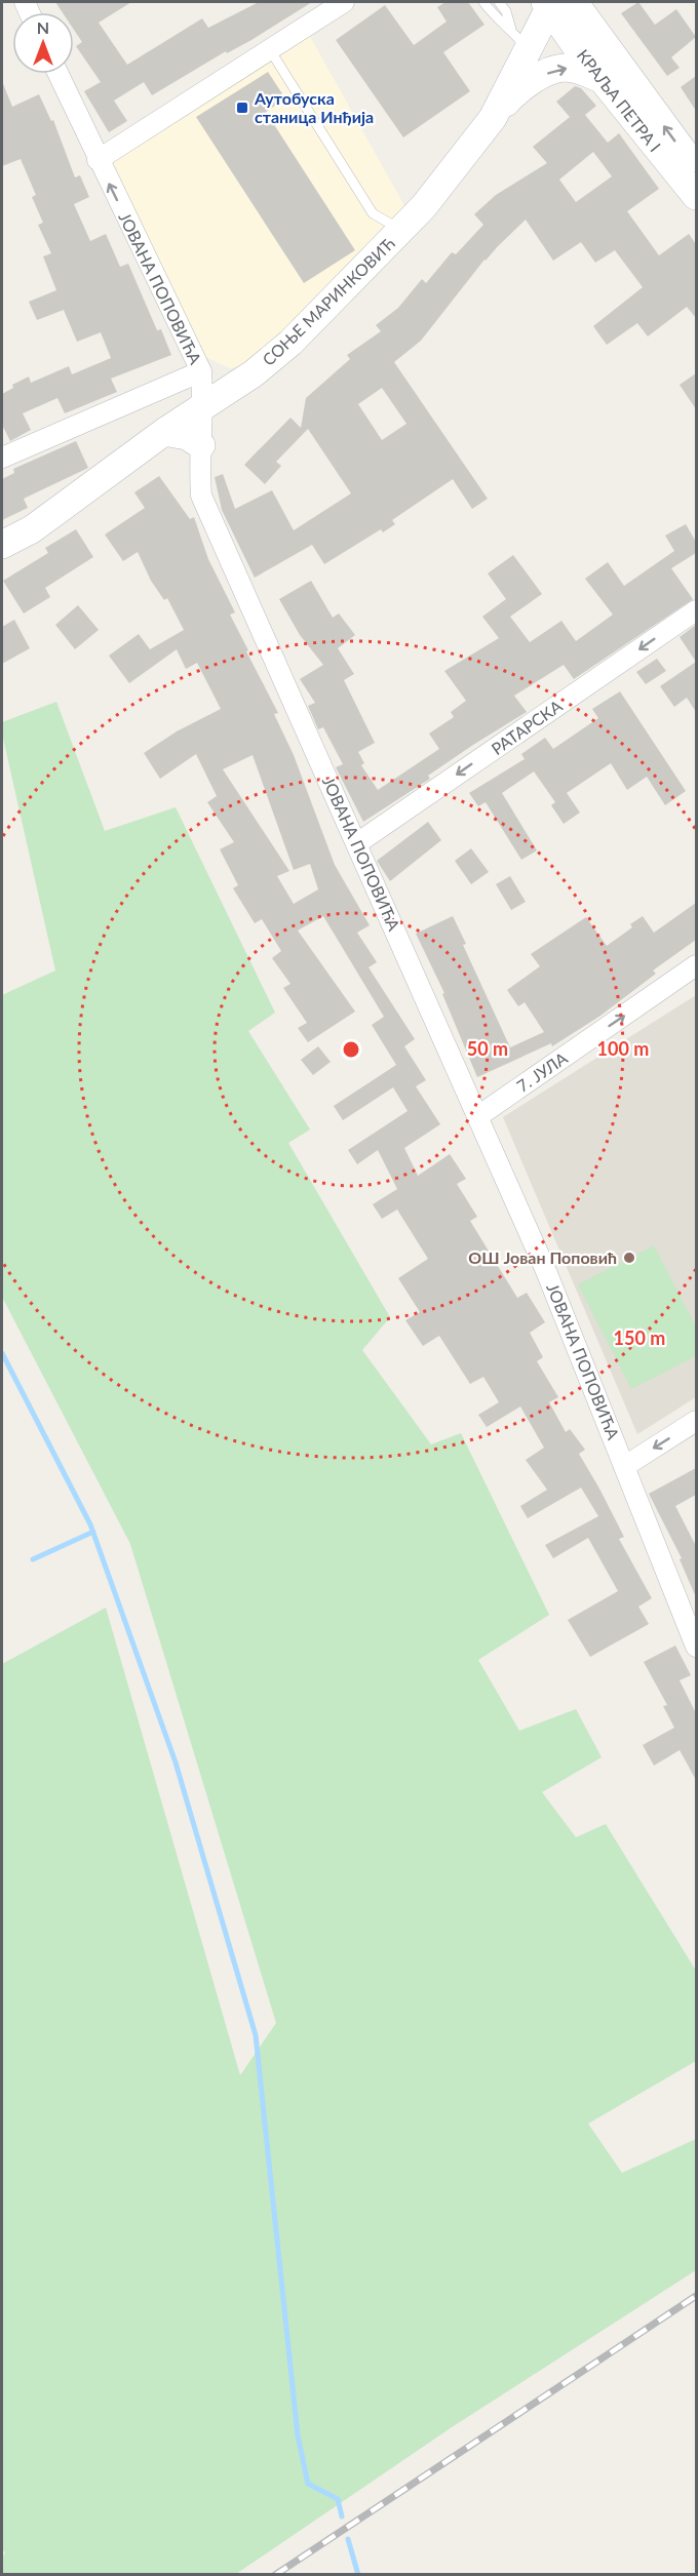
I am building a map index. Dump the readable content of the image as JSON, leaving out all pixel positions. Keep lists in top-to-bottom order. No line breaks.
{"streets":{"street":["КРАЉА ПЕТРА I","ЈОВАНА ПОПОВИЋА","СОЊЕ МАРИНКОВИЋ","РАТАРСКА","7. ЈУЛА"]},"crossings":[["КРАЉА ПЕТРА I","СОЊЕ МАРИНКОВИЋ"],["ЈОВАНА ПОПОВИЋА","СОЊЕ МАРИНКОВИЋ"],["ЈОВАНА ПОПОВИЋА","РАТАРСКА"],["ЈОВАНА ПОПОВИЋА","7. ЈУЛА"]],"one_way":["РАТАРСКА","7. ЈУЛА"],"places":{"transit":["Аутобуска станица Инђија"],"other":["ОШ Јован Поповић"]},"north":"top","rings":["50 m","100 m","150 m"]}
